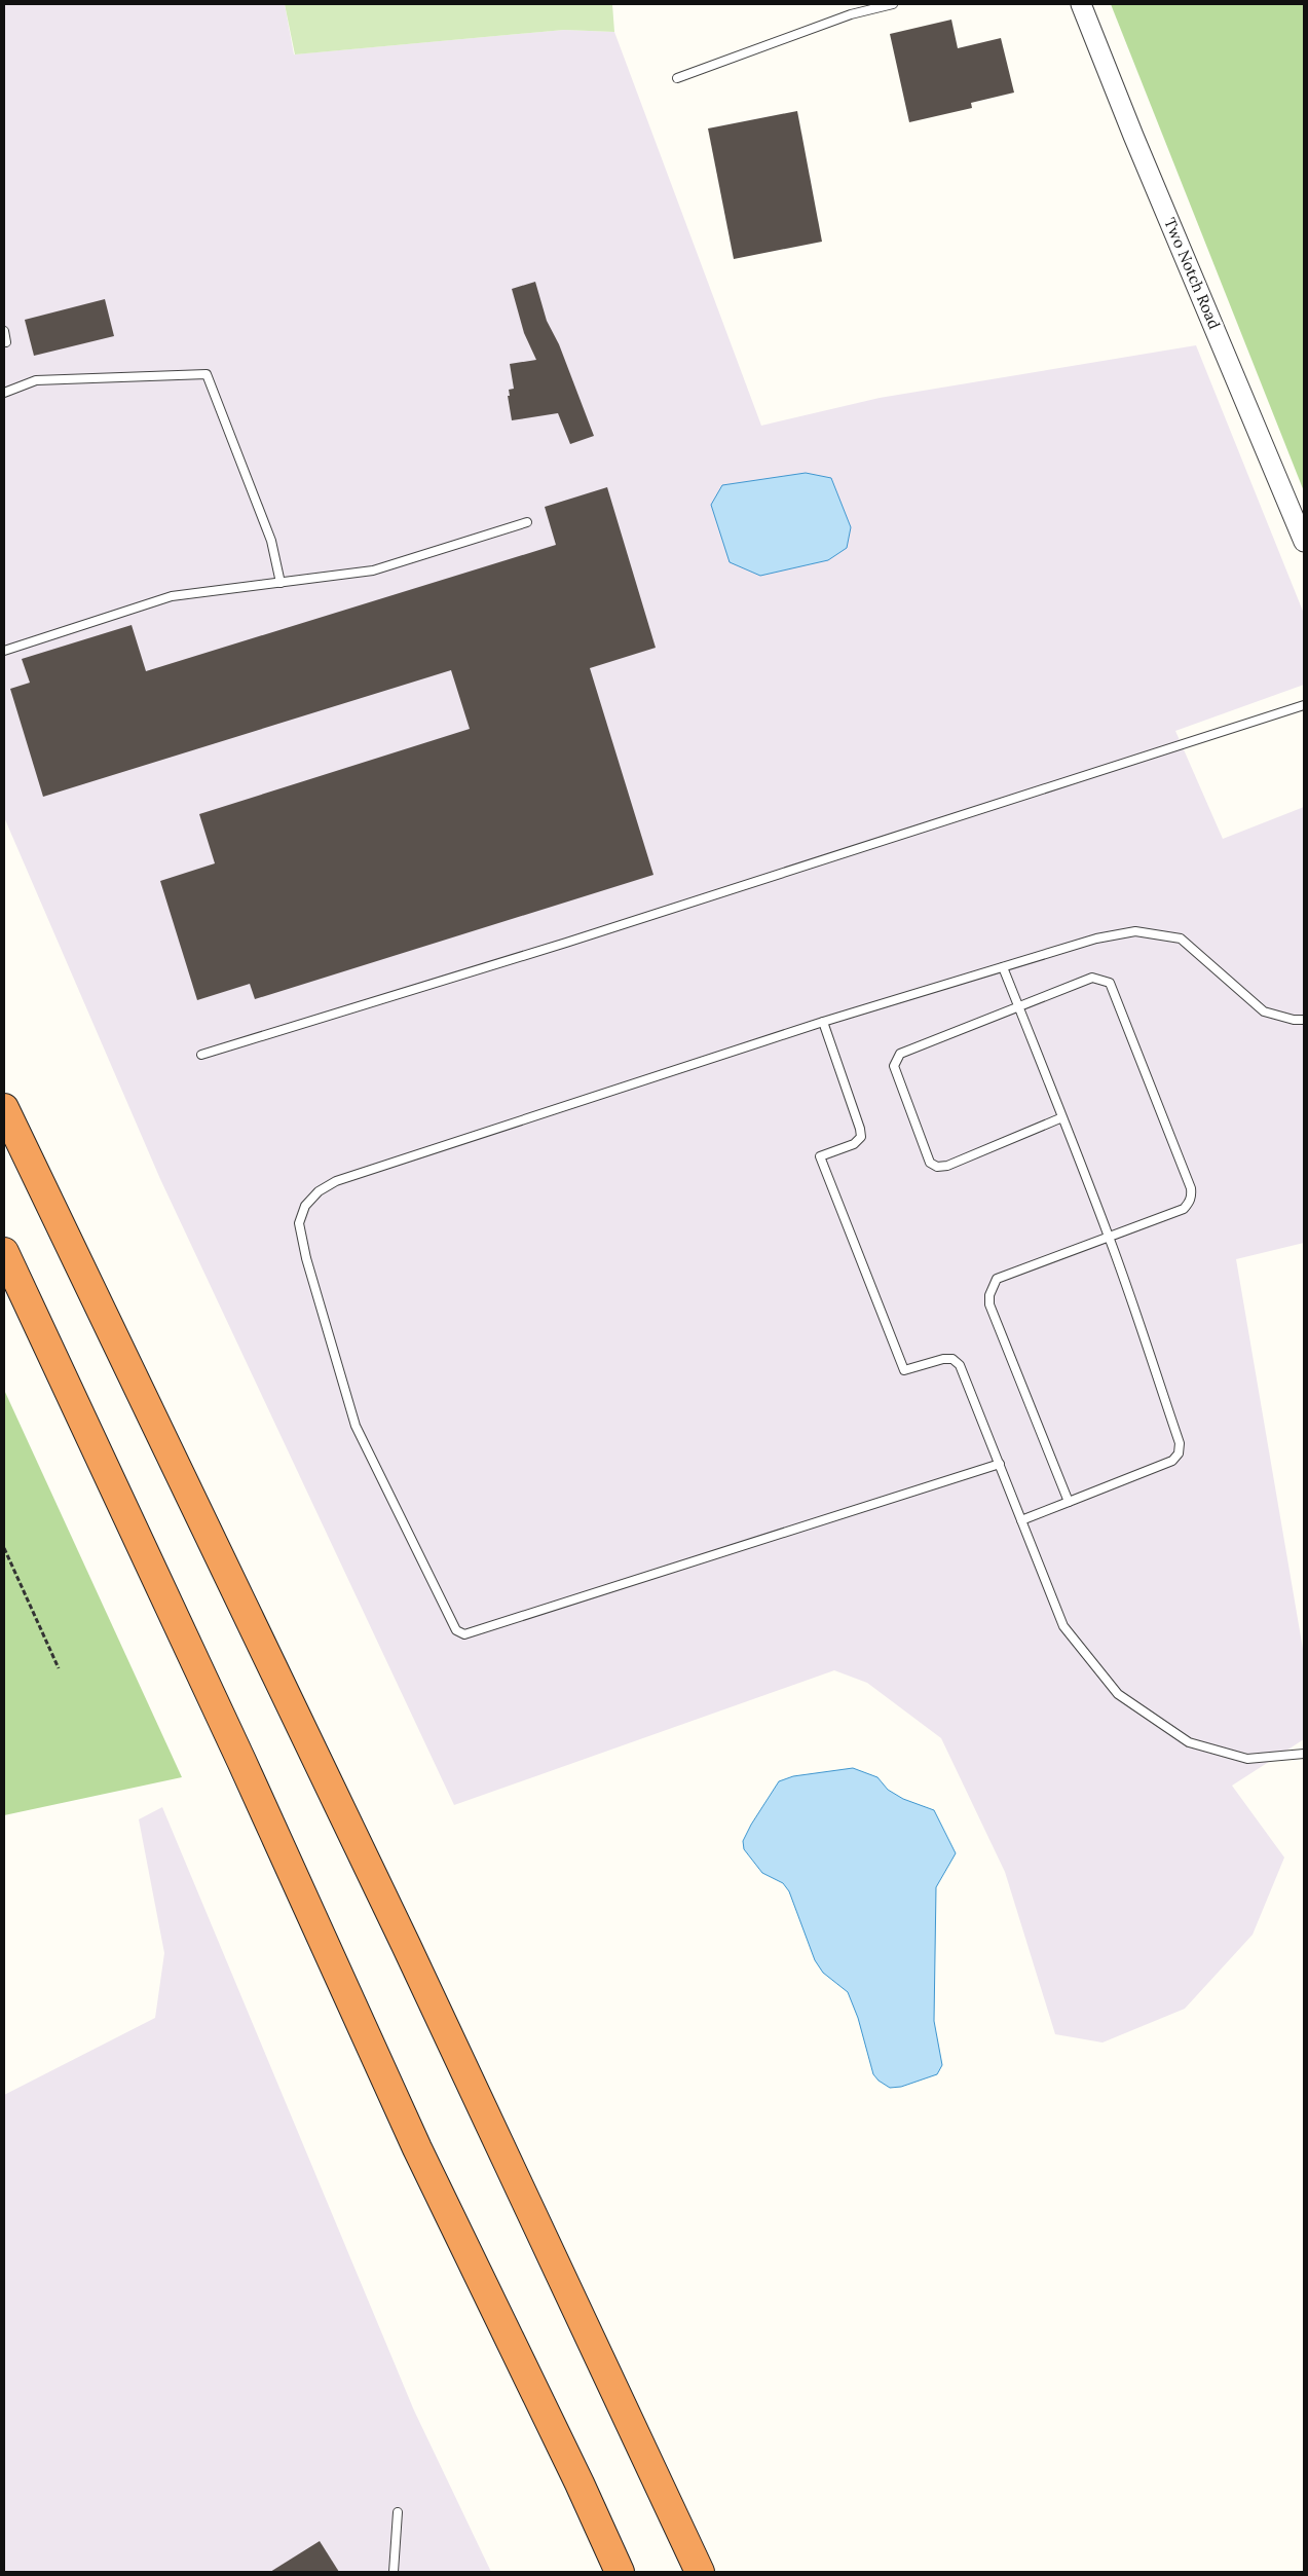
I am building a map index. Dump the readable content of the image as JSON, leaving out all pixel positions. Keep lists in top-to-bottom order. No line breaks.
{"streets":{"street":["Two Notch Road"]}}
